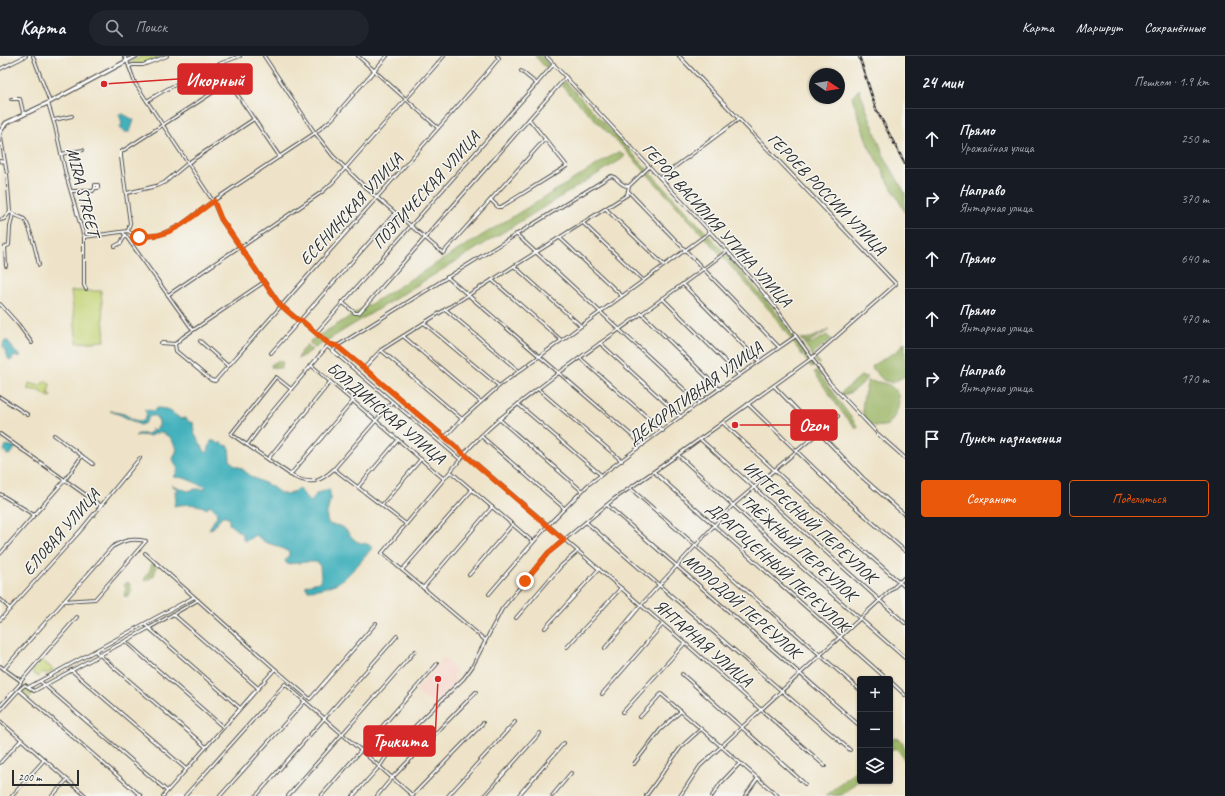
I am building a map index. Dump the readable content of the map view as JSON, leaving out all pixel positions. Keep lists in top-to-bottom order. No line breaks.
{"streets":{"street":["ПОЭТИЧЕСКАЯ УЛИЦА","MIRA STREET","ГЕРОЕВ РОССИИ УЛИЦА","ЕСЕНИНСКАЯ УЛИЦА","ГЕРОЯ ВАСИЛИЯ УТИНА УЛИЦА","ДЕКОРАТИВНАЯ УЛИЦА","БОЛДИНСКАЯ УЛИЦА","ИНТЕРЕСНЫЙ ПЕРЕУЛОК","ЕЛОВАЯ УЛИЦА","ТАЁЖНЫЙ ПЕРЕУЛОК","ДРАГОЦЕННЫЙ ПЕРЕУЛОК","МОЛОДОЙ ПЕРЕУЛОК","ЯНТАРНАЯ УЛИЦА"]},"crossings":[["ПОЭТИЧЕСКАЯ УЛИЦА","ГЕРОЯ ВАСИЛИЯ УТИНА УЛИЦА"],["ГЕРОЕВ РОССИИ УЛИЦА","ГЕРОЯ ВАСИЛИЯ УТИНА УЛИЦА"],["ДЕКОРАТИВНАЯ УЛИЦА","ЯНТАРНАЯ УЛИЦА"]],"places":["Икорный","Ozon","Трикита"],"scale_bar":"200 m","north":"right","page":{"header":"Карта","search":"Поиск","nav":["Карта","Маршрут","Сохранённые"],"heading":["24 мин","Пешком · 1.9 km"],"list":[["Прямо","Урожайная улица","250 m"],["Направо","Янтарная улица","370 m"],["Прямо","640 m"],["Прямо","Янтарная улица","470 m"],["Направо","Янтарная улица","170 m"],"Пункт назначения"],"buttons":["Сохранить","Поделиться"],"map_buttons":["+","−"],"scale":"200 m"}}
